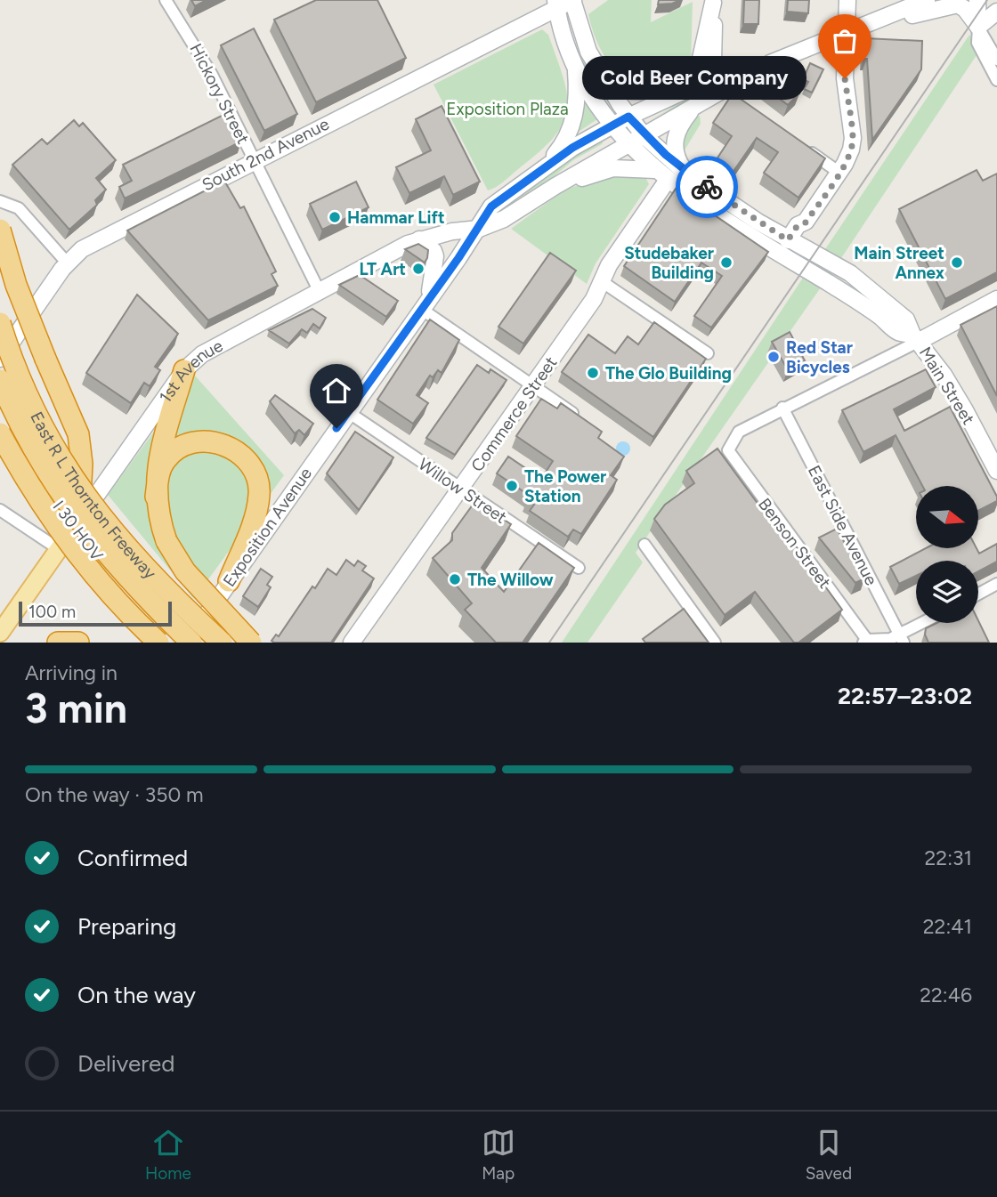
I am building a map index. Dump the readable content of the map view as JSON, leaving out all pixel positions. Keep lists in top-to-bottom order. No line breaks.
{"streets":{"highway":["East R L Thornton Freeway","I 30 HOV"],"main road":["South 2nd Avenue","1st Avenue","Main Street","Commerce Street","Exposition Avenue"],"street":["Hickory Street","Willow Street","East Side Avenue","Benson Street"]},"crossings":[["Hickory Street","South 2nd Avenue"],["Hickory Street","1st Avenue"],["South 2nd Avenue","Main Street"],["1st Avenue","Exposition Avenue"],["Main Street","Commerce Street"],["Main Street","Exposition Avenue"],["Commerce Street","Willow Street"],["Willow Street","Exposition Avenue"],["East Side Avenue","Benson Street"]],"parks":["Exposition Plaza"],"places":["Cold Beer Company","Hammar Lift","Studebaker Building","Main Street Annex","LT Art","Red Star Bicycles","The Glo Building","The Power Station","The Willow"],"scale_bar":"100 m","north":"right","page":{"bubble":"Cold Beer Company","scale":"100 m","heading":["3 min","Arriving in","22:57–23:02"],"bar":"On the way · 350 m","list":[["Confirmed","22:31"],["Preparing","22:41"],["On the way","22:46"],"Delivered"],"tabs":["Home","Map","Saved"]}}
